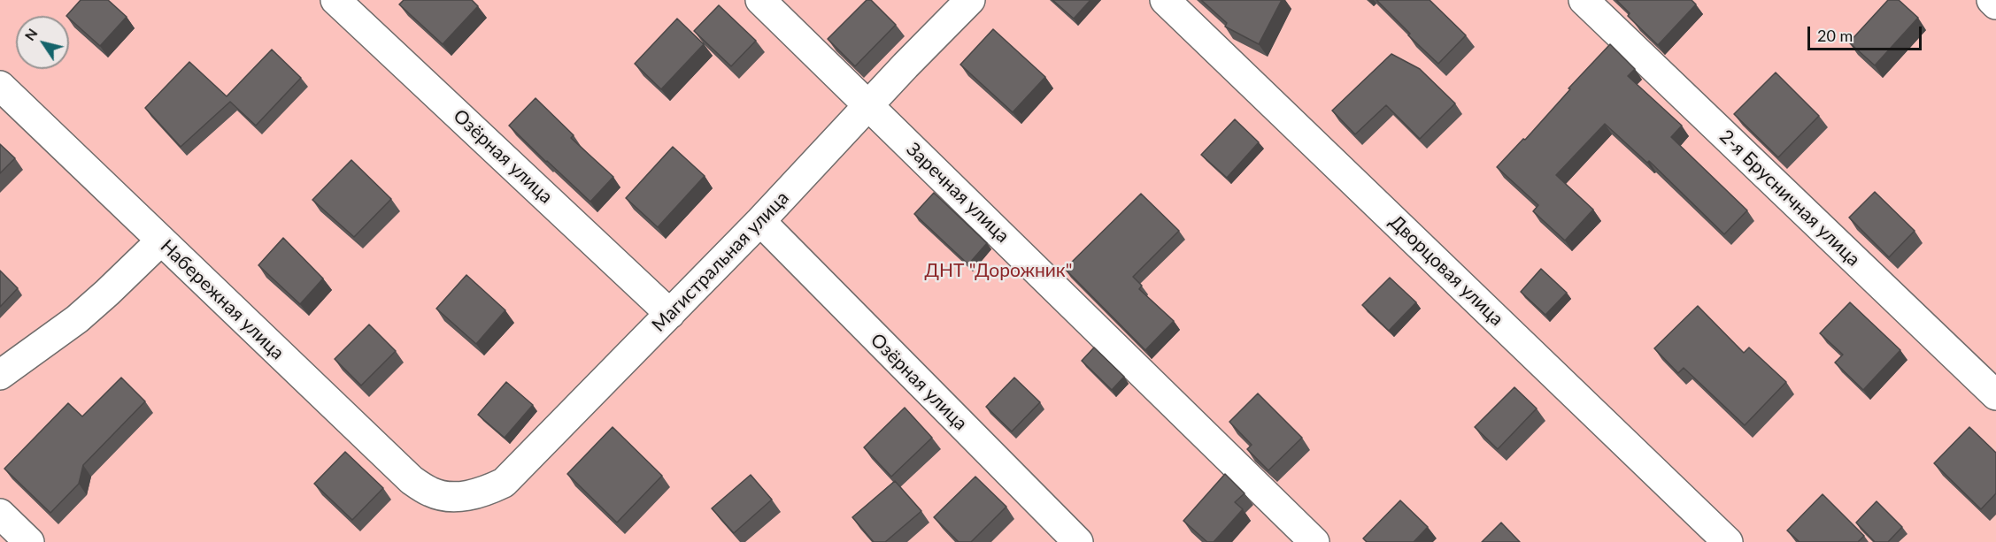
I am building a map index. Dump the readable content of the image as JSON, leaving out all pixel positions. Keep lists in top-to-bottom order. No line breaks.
{"streets":{"street":["Озёрная улица","Заречная улица","2-я Брусничная улица","Магистральная улица","Дворцовая улица","Набережная улица"]},"crossings":[["Озёрная улица","Магистральная улица"],["Заречная улица","Магистральная улица"],["Магистральная улица","Набережная улица"]],"parks":["ДНТ \"Дорожник\""],"scale_bar":"20 m","north":"top left"}
